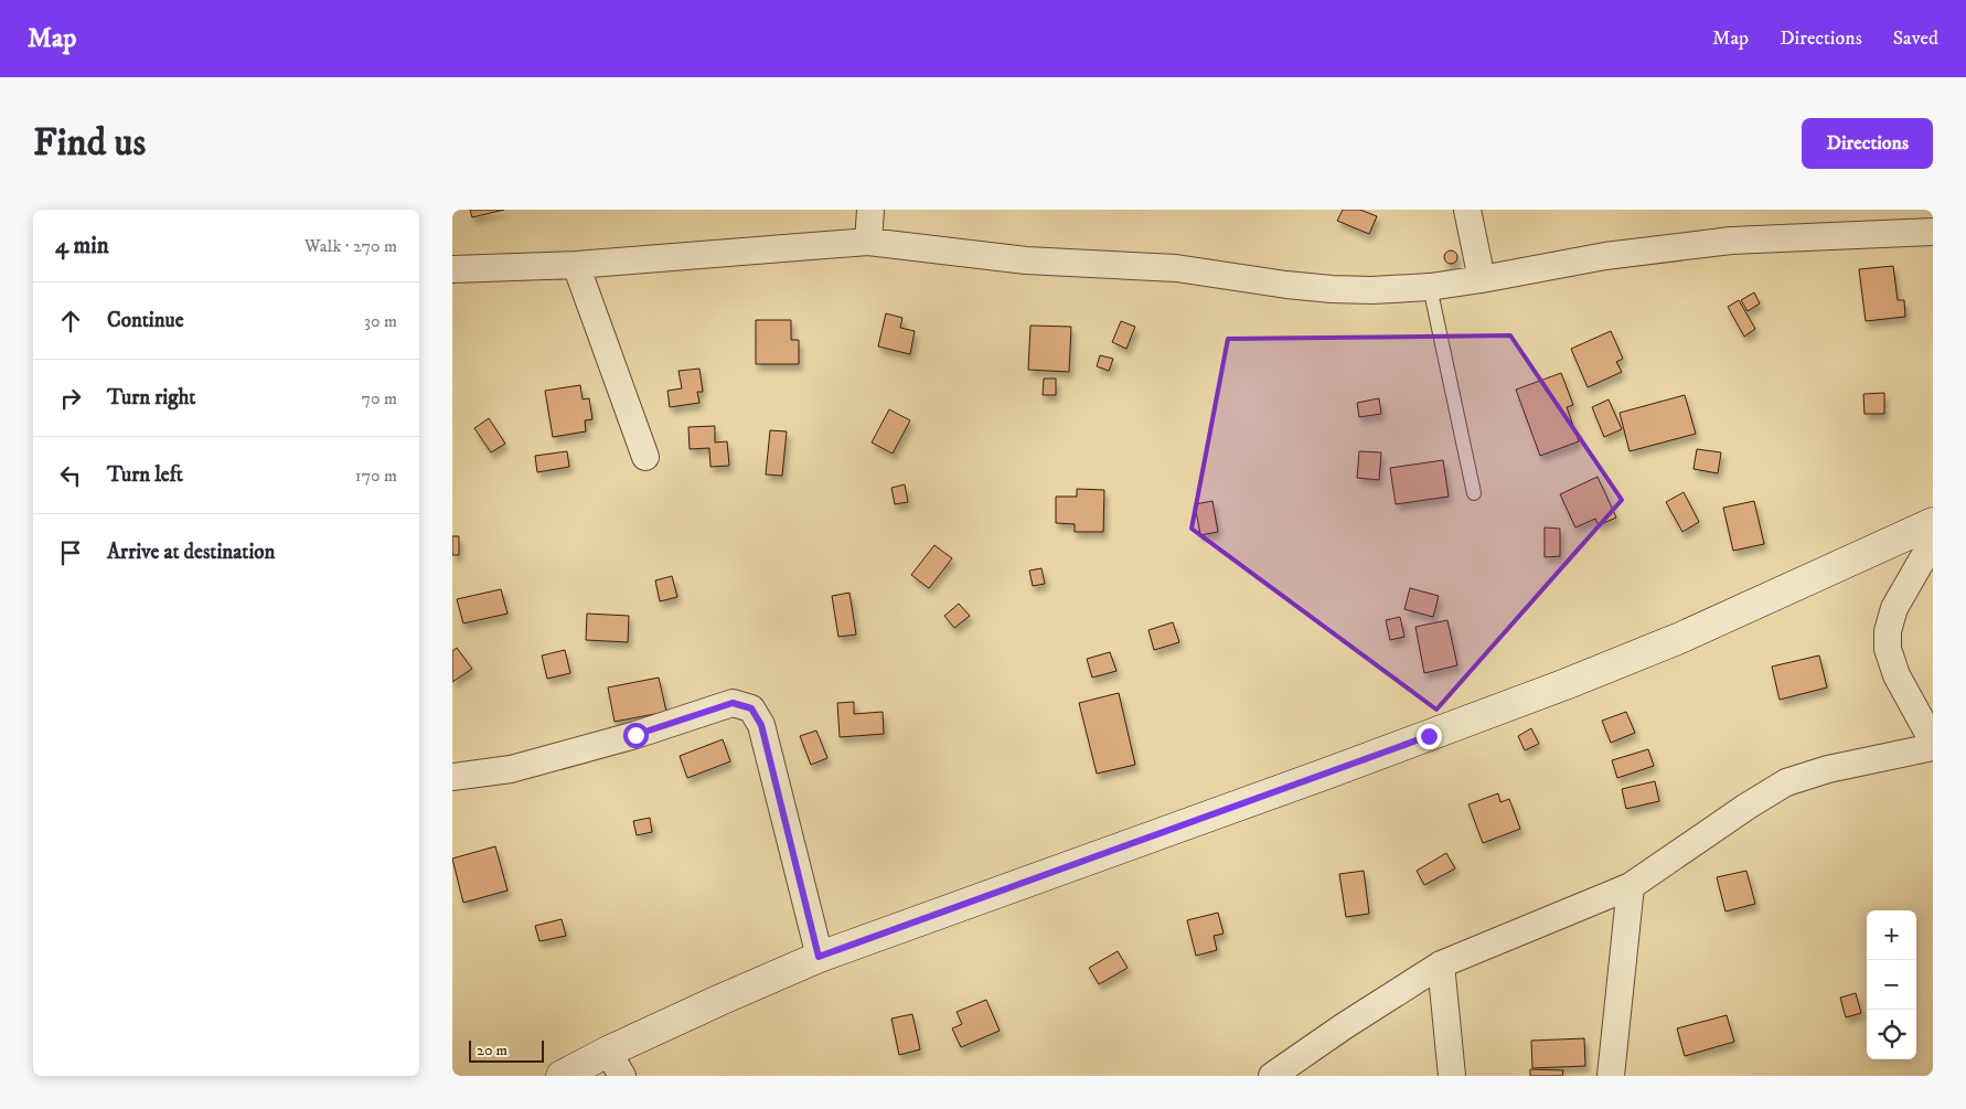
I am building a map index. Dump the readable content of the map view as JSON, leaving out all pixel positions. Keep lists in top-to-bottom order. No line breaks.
{"scale_bar":"20 m","page":{"header":"Map","nav":["Map","Directions","Saved"],"buttons":"Directions","title":"Find us","heading":["4 min","Walk · 270 m"],"list":[["Continue","30 m"],["Turn right","70 m"],["Turn left","170 m"],"Arrive at destination"],"map_buttons":["+","−"],"scale":"20 m"}}
